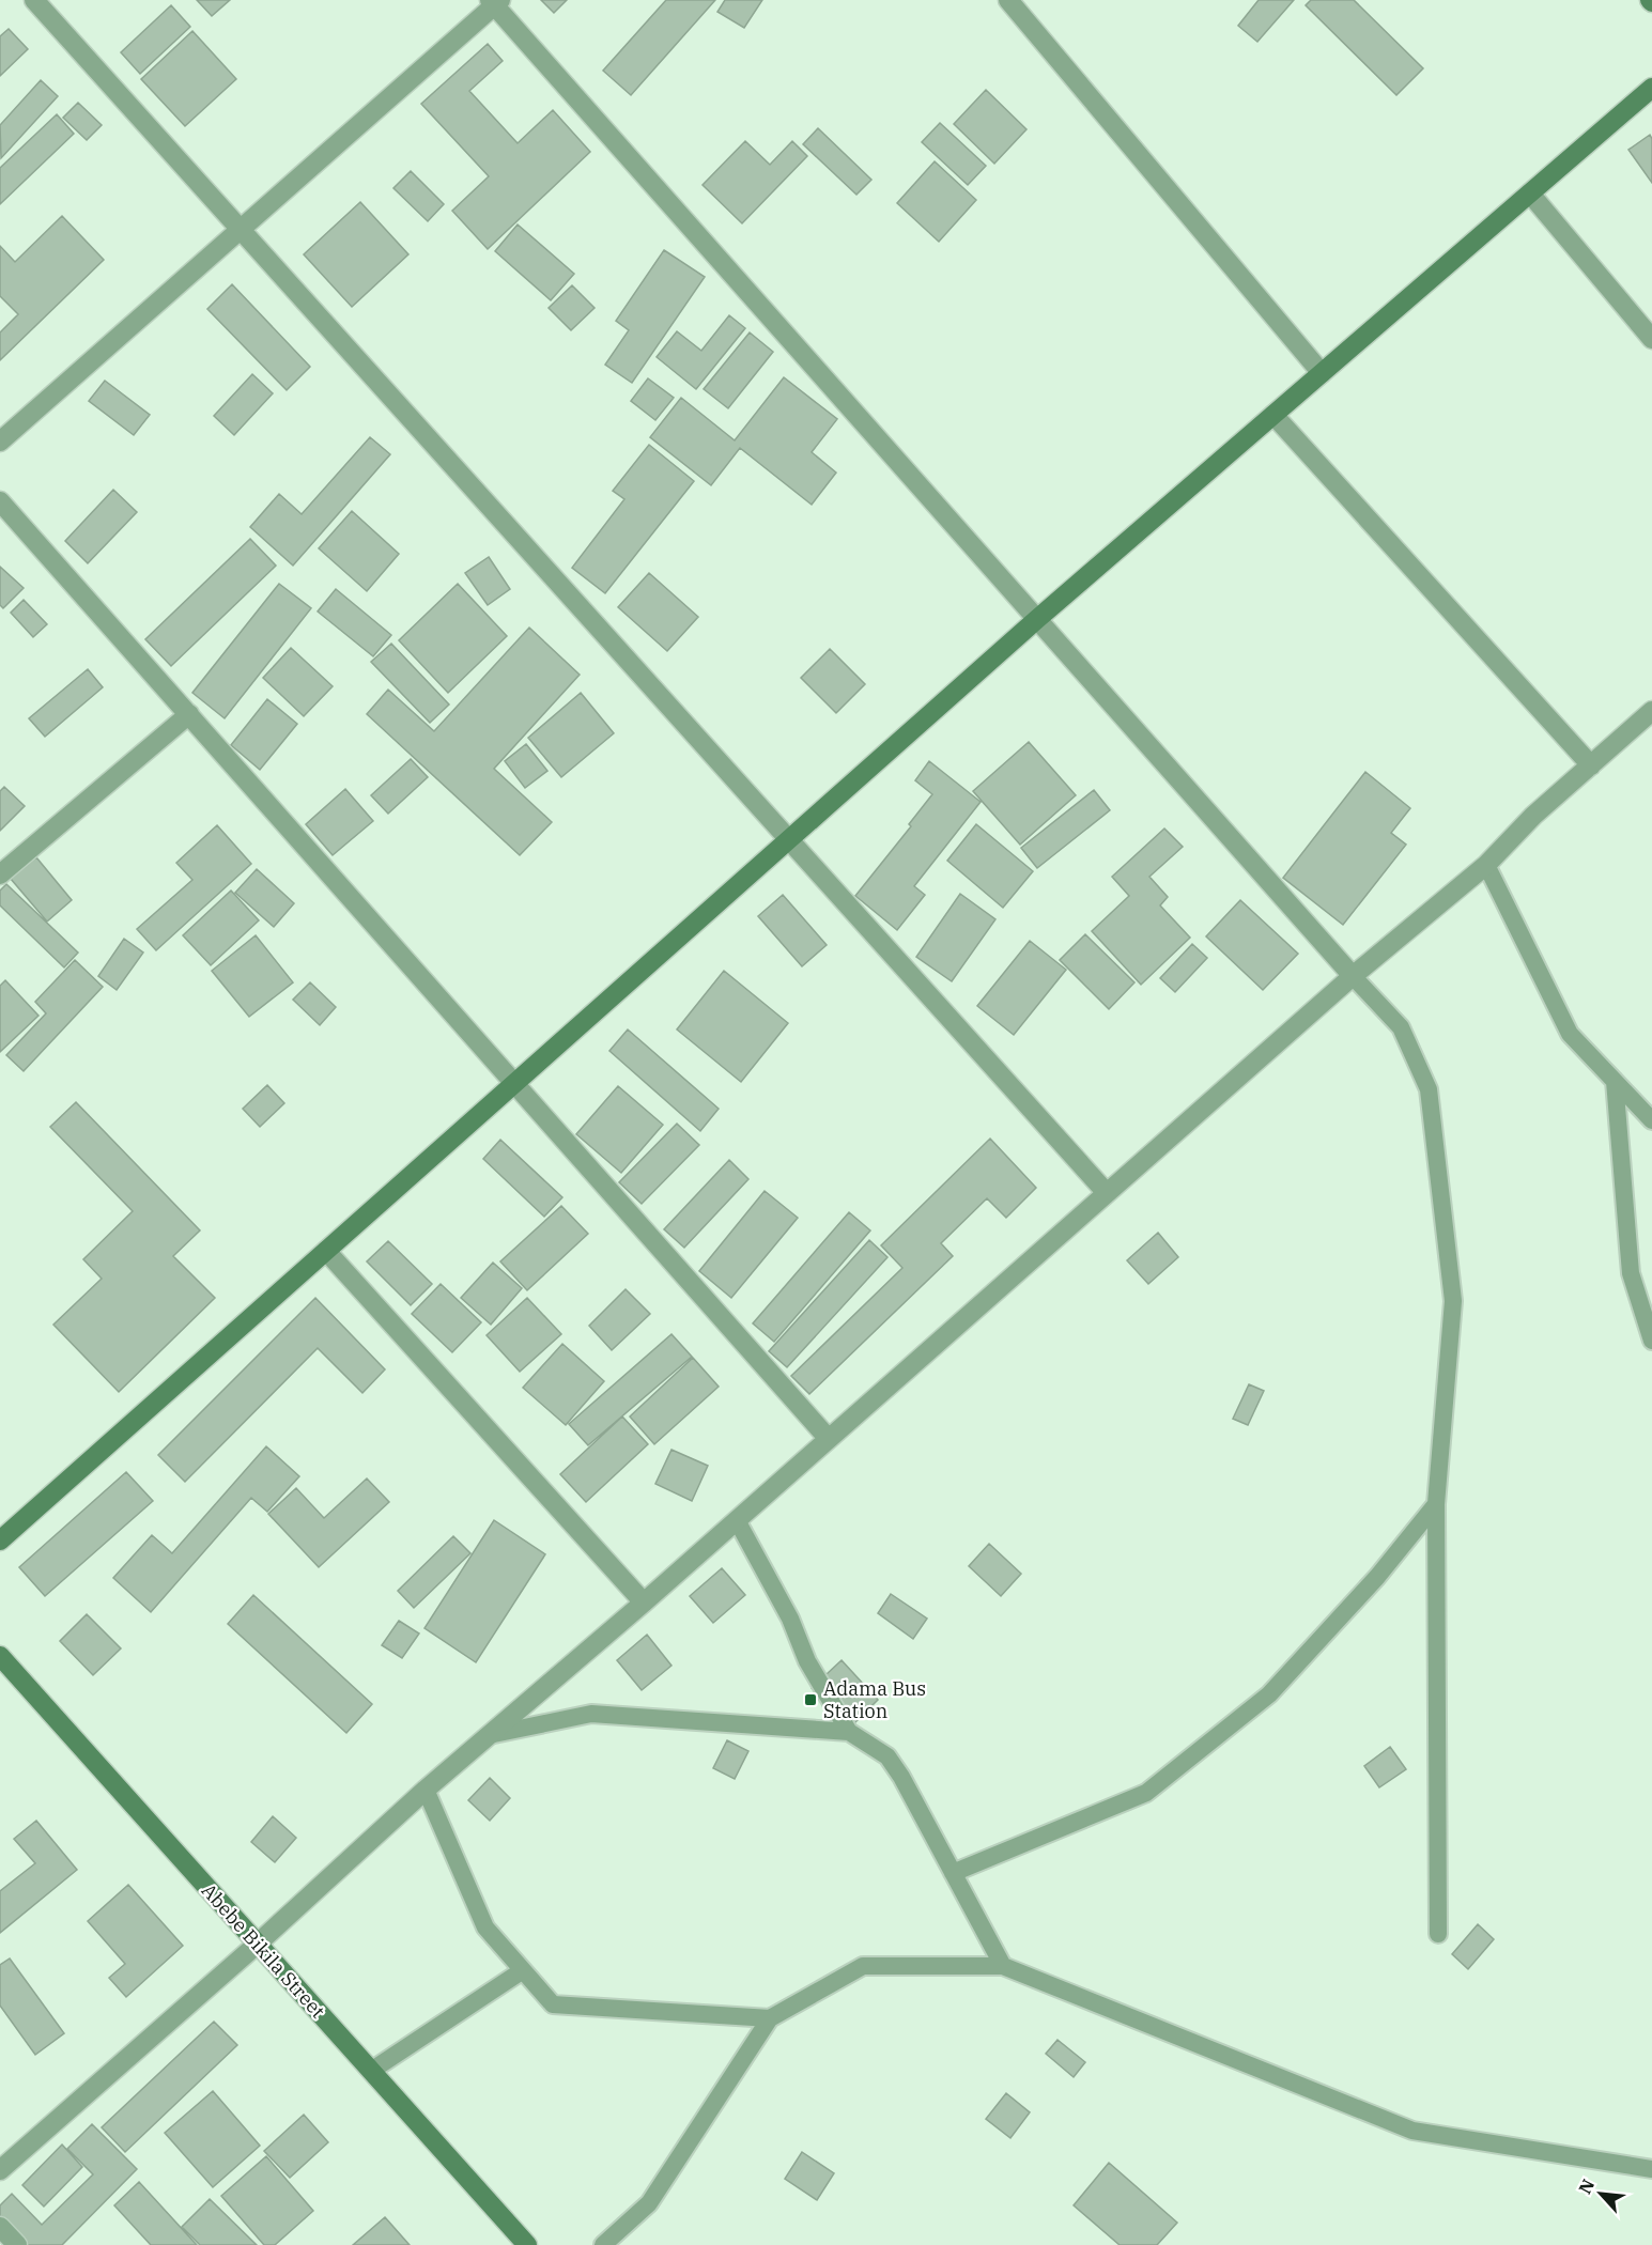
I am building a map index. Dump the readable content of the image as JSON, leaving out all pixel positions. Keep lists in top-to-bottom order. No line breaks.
{"streets":{"street":["Abebe Bikila Street"]},"places":{"transit":["Adama Bus Station"]},"north":"top left"}
